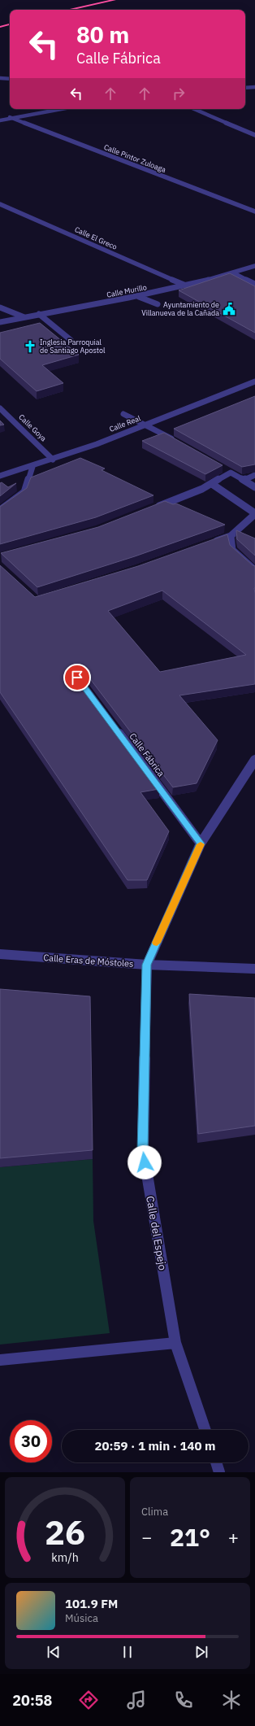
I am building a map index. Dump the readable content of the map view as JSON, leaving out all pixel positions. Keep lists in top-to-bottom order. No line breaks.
{"streets":{"street":["Calle Pintor Zuloaga","Calle El Greco","Calle Murillo","Calle Real","Calle Goya","Calle Fábrica","Calle Eras de Móstoles","Calle del Espejo"]},"crossings":[["Calle El Greco","Calle Murillo"],["Calle Real","Calle Goya"],["Calle Fábrica","Calle del Espejo"],["Calle Eras de Móstoles","Calle del Espejo"]],"places":{"public building":["Ayuntamiento de Villanueva de la Cañada"],"church":["Inglesia Parroquial de Santiago Apostol"]},"page":{"turn":["80 m","Calle Fábrica"],"limit":"30","trip":"20:59 · 1 min · 140 m","tile":"Clima","heat":["−","21°","+"],"song":["101.9 FM","Música"],"tabs":"20:58","gauge":["26","km/h"]}}
